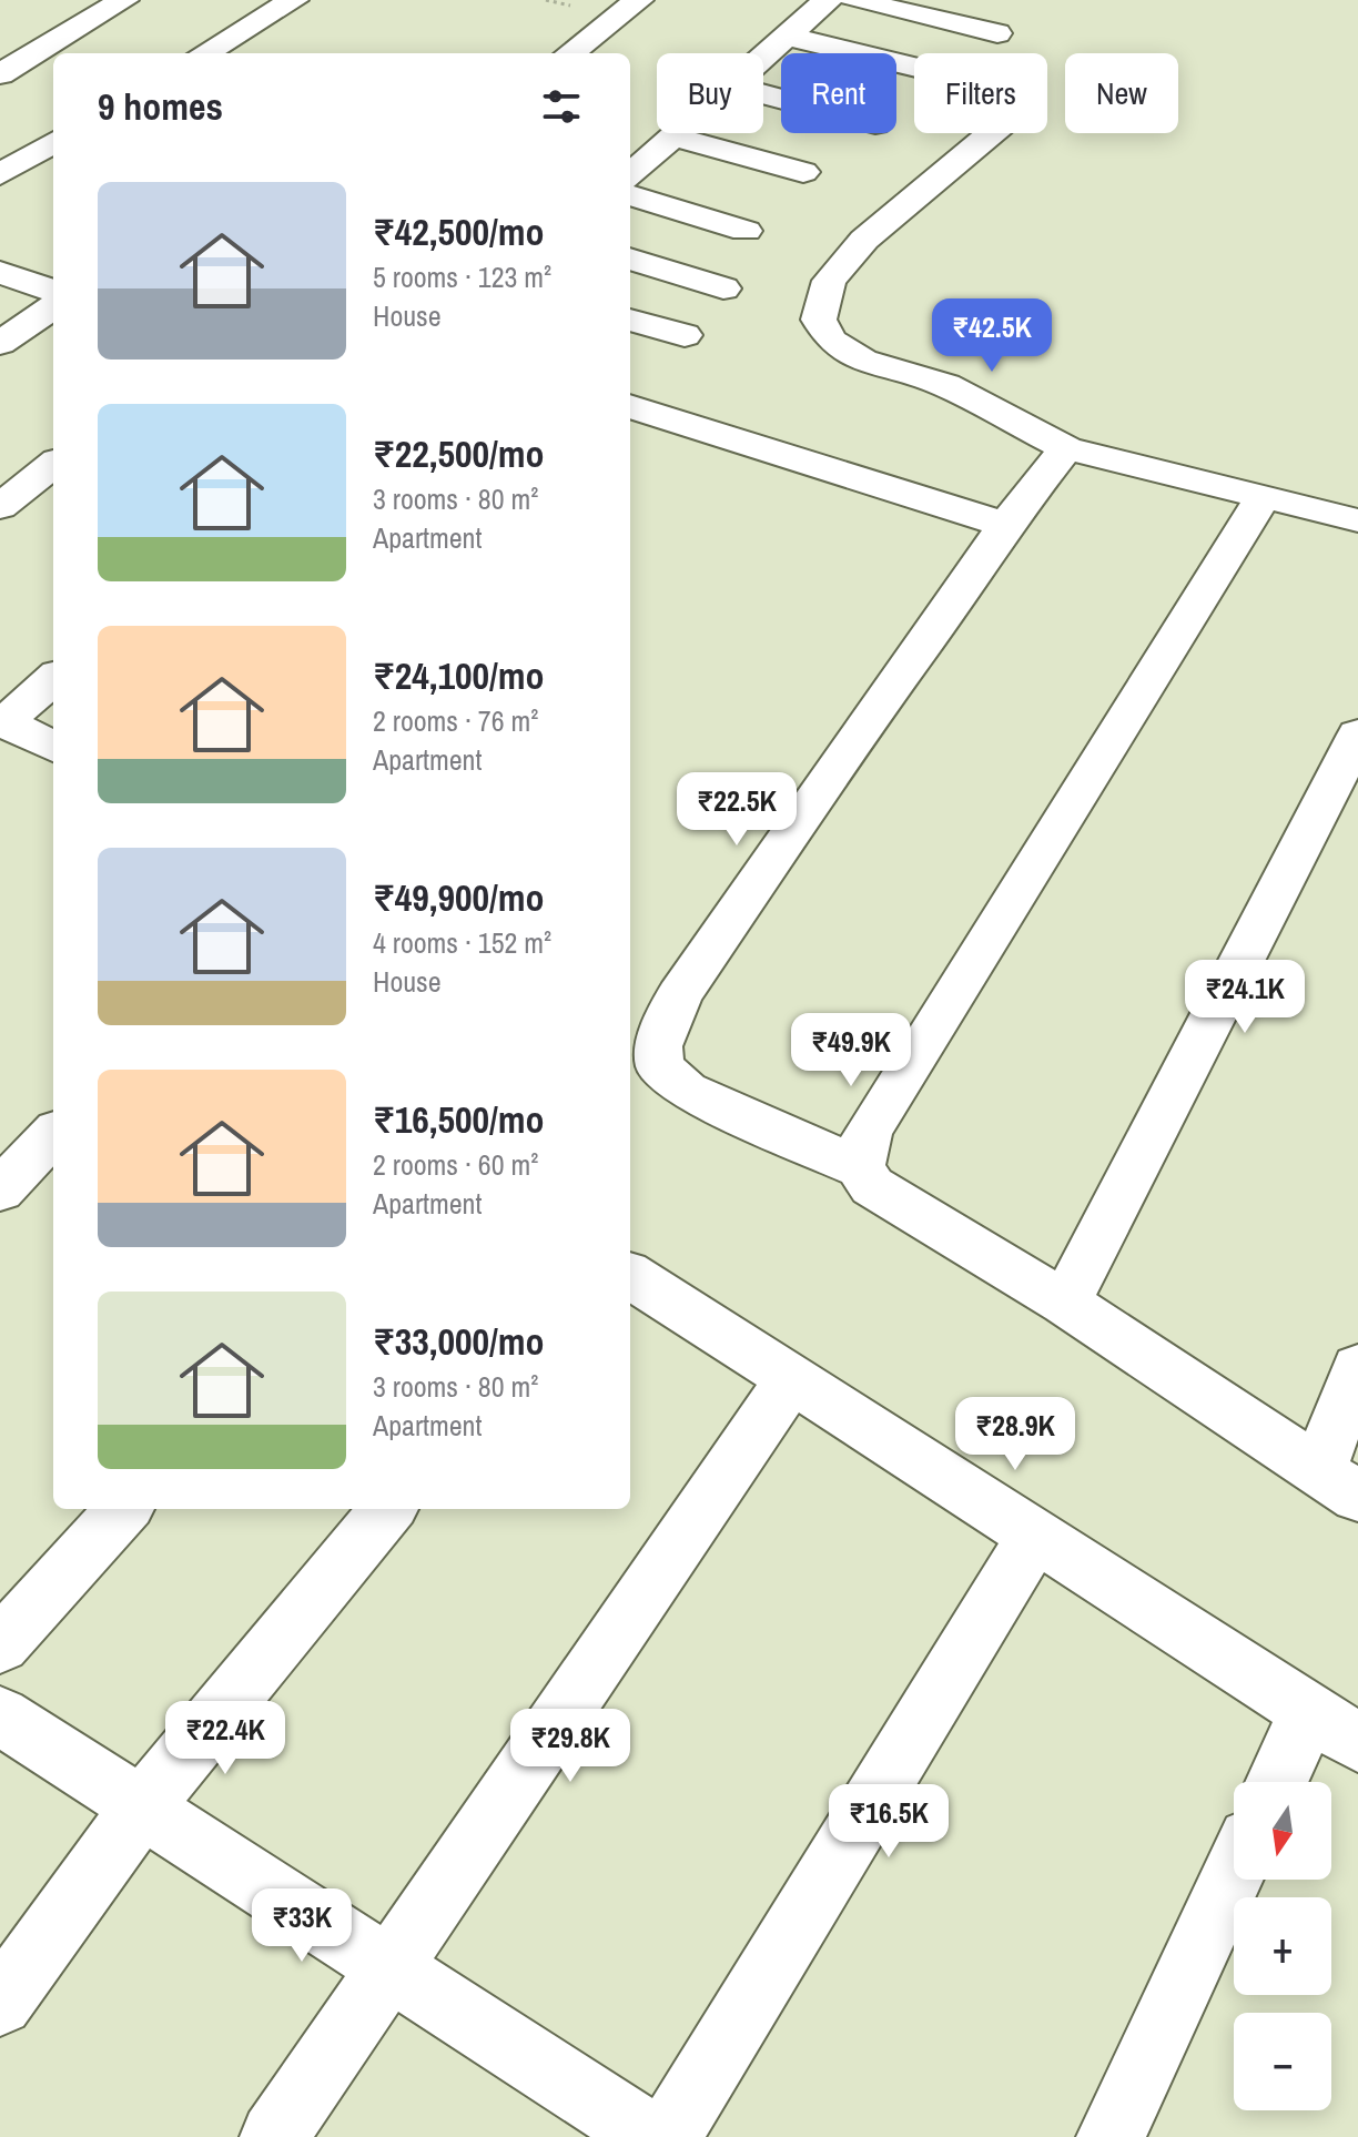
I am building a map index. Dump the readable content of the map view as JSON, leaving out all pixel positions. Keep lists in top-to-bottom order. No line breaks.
{"north":"bottom","page":{"chip":["Buy","Rent","Filters","New"],"heading":"9 homes","list":[{"name":"₹42,500/mo","note":"5 rooms · 123 m² · House"},{"name":"₹22,500/mo","note":"3 rooms · 80 m² · Apartment"},{"name":"₹24,100/mo","note":"2 rooms · 76 m² · Apartment"},{"name":"₹49,900/mo","note":"4 rooms · 152 m² · House"},{"name":"₹16,500/mo","note":"2 rooms · 60 m² · Apartment"},{"name":"₹33,000/mo","note":"3 rooms · 80 m² · Apartment"}],"price":["₹42.5K","₹22.5K","₹24.1K","₹49.9K","₹28.9K","₹22.4K","₹29.8K","₹16.5K","₹33K"],"map_buttons":["+","−"]}}
